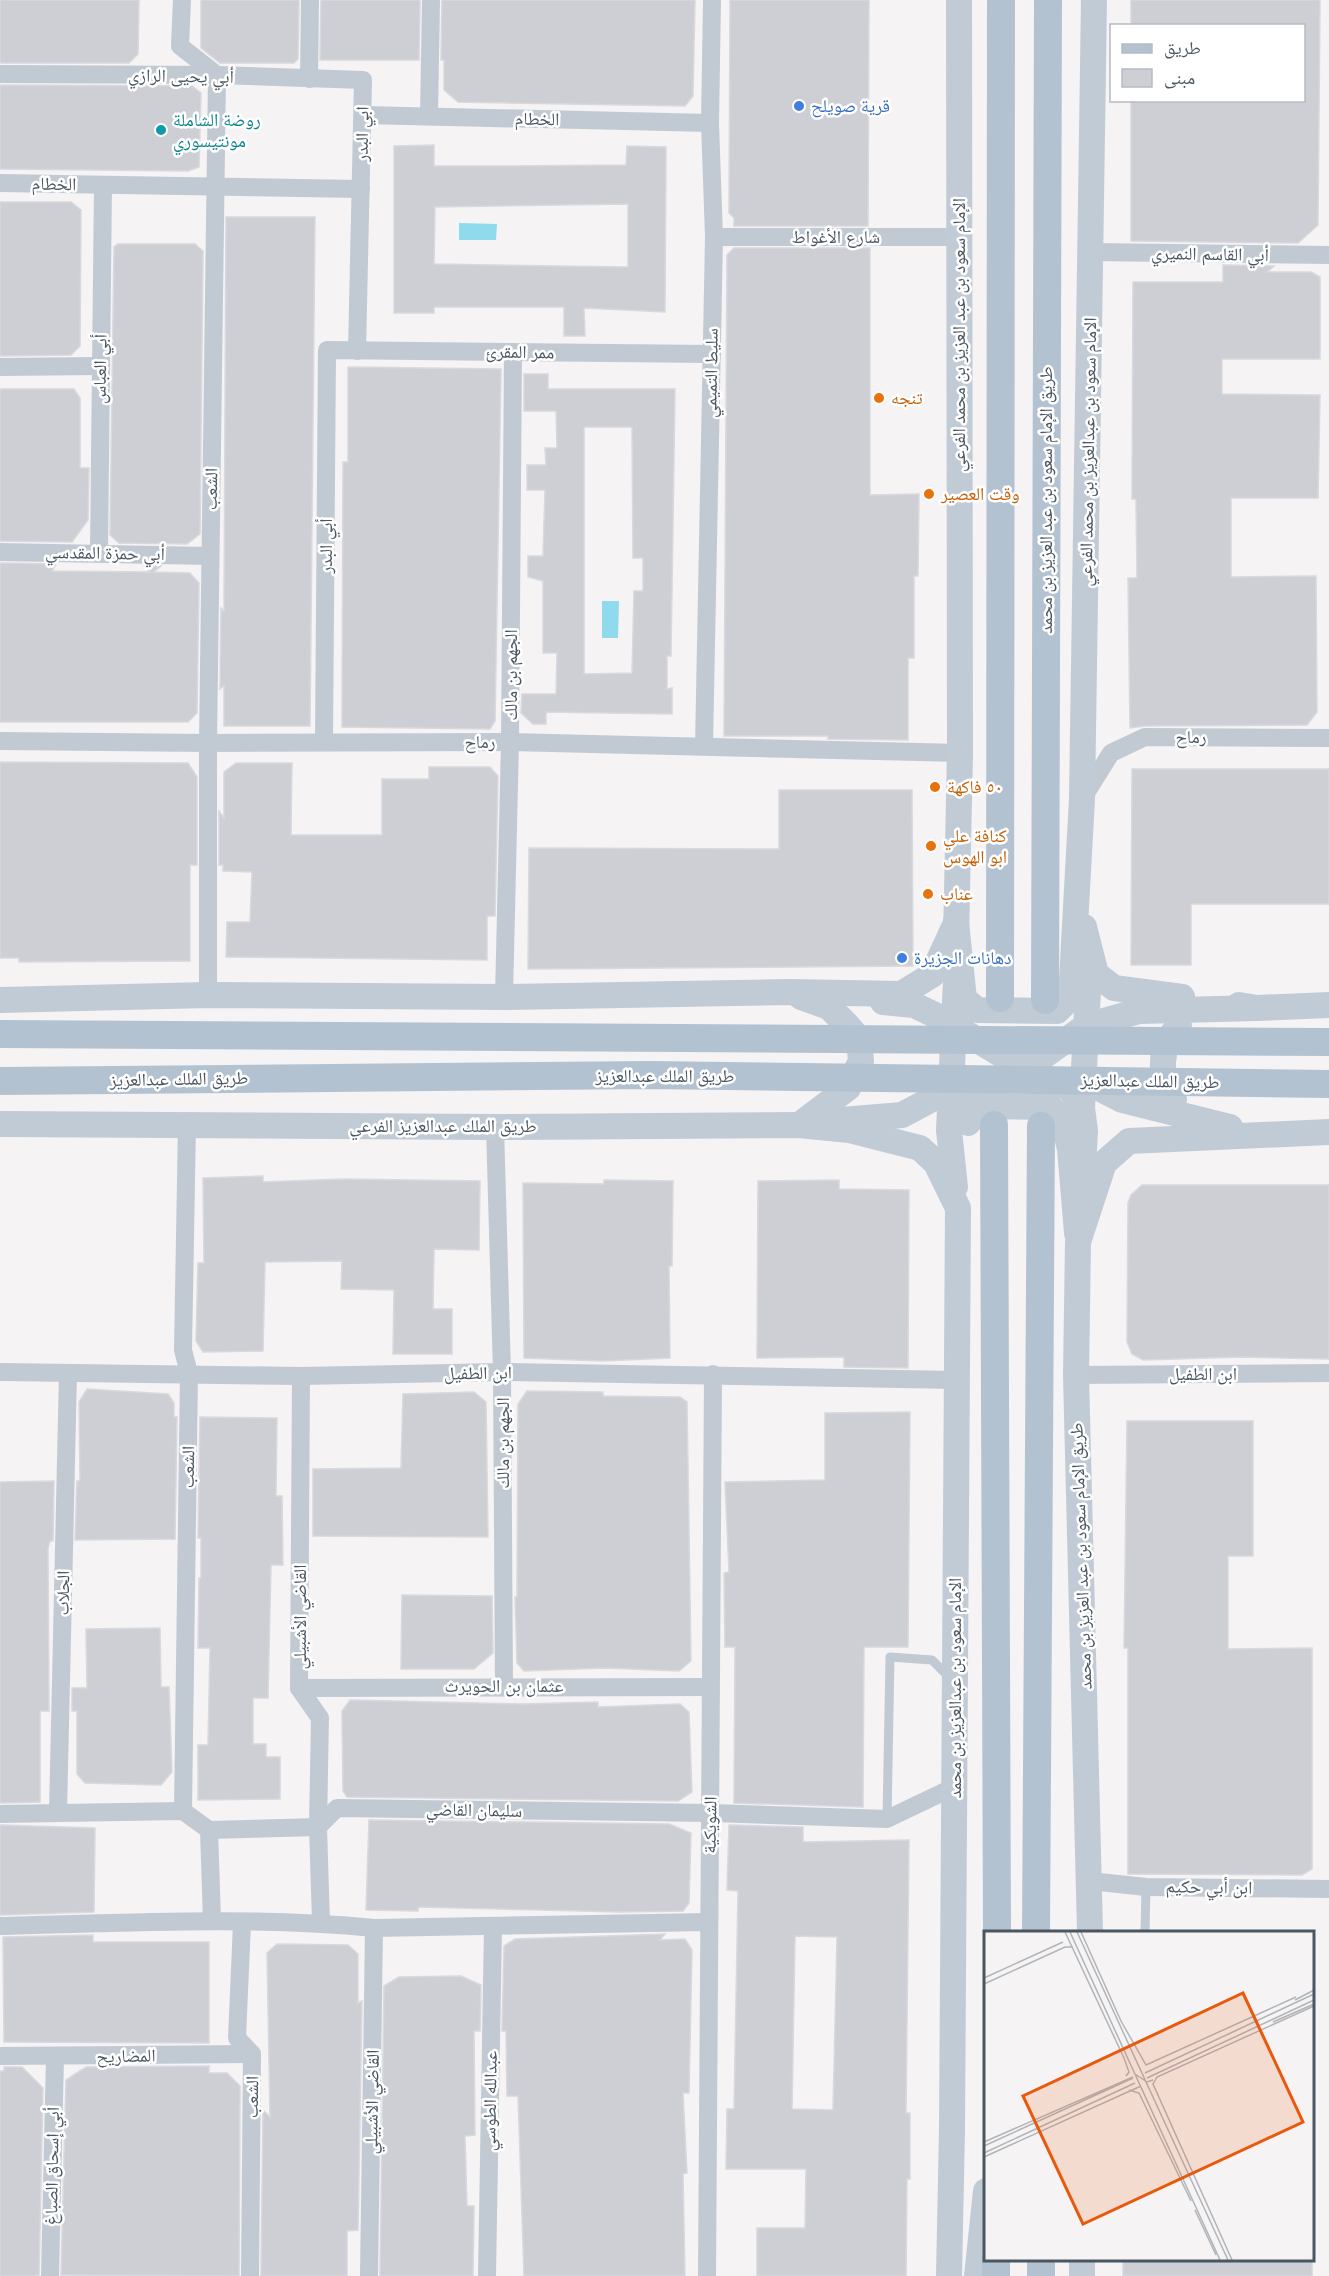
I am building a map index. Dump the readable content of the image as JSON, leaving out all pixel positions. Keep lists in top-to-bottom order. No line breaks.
{"streets":{"main road":["طريق الإمام سعود بن عبد العزيز بن محمد","طريق الملك عبدالعزيز"],"street":["أبي يحيى الرازي","الخطام","ابي البدر","شارع الأغواط","أبي القاسم النميري","الإمام سعود بن عبد العزيز بن محمد الفرعي","ممر المقرئ","أبي العباس","سليط التميمي","الإمام سعود بن عبدالعزيز بن محمد الفرعي","الشعب","أبي البدر","أبي حمزة المقدسي","الجهم بن مالك","رماح","طريق الملك عبدالعزيز الفرعي","ابن الطفيل","الجلاب","القاضي الأشبيلي","عثمان بن الحويرث","الإمام سعود بن عبدالعزيز بن محمد","سليمان القاضي","الشويكية","ابن أبي حكيم","المضاريح","عبدالله الطوسي","أبي إسحاق الصباغ"]},"crossings":[["أبي يحيى الرازي","ابي البدر"],["أبي يحيى الرازي","الشعب"],["الخطام","ابي البدر"],["الخطام","أبي العباس"],["الخطام","سليط التميمي"],["الخطام","الشعب"],["شارع الأغواط","الإمام سعود بن عبد العزيز بن محمد الفرعي"],["شارع الأغواط","سليط التميمي"],["أبي القاسم النميري","الإمام سعود بن عبدالعزيز بن محمد الفرعي"],["الإمام سعود بن عبد العزيز بن محمد الفرعي","رماح"],["ممر المقرئ","سليط التميمي"],["ممر المقرئ","أبي البدر"],["ممر المقرئ","الجهم بن مالك"],["أبي العباس","أبي حمزة المقدسي"],["سليط التميمي","رماح"],["الإمام سعود بن عبدالعزيز بن محمد الفرعي","رماح"],["الشعب","أبي حمزة المقدسي"],["الشعب","رماح"],["الشعب","طريق الملك عبدالعزيز الفرعي"],["الشعب","ابن الطفيل"],["الشعب","المضاريح"],["طريق الإمام سعود بن عبد العزيز بن محمد","ابن الطفيل"],["طريق الإمام سعود بن عبد العزيز بن محمد","ابن أبي حكيم"],["أبي البدر","رماح"],["الجهم بن مالك","رماح"],["الجهم بن مالك","طريق الملك عبدالعزيز الفرعي"],["الجهم بن مالك","ابن الطفيل"],["الجهم بن مالك","عثمان بن الحويرث"],["طريق الملك عبدالعزيز الفرعي","الإمام سعود بن عبدالعزيز بن محمد"],["ابن الطفيل","الجلاب"],["ابن الطفيل","القاضي الأشبيلي"],["ابن الطفيل","الإمام سعود بن عبدالعزيز بن محمد"],["ابن الطفيل","الشويكية"],["القاضي الأشبيلي","عثمان بن الحويرث"],["القاضي الأشبيلي","سليمان القاضي"],["عثمان بن الحويرث","الشويكية"],["الإمام سعود بن عبدالعزيز بن محمد","سليمان القاضي"],["سليمان القاضي","الشويكية"],["المضاريح","أبي إسحاق الصباغ"]],"places":["قرية صويلح","روضة الشاملة مونتيسوري","تنجه","وقت العصير","٥٠ فاكهة","كنافة علي ابو الهوس","عناب","دهانات الجزيرة"],"legend":["طريق","مبنى"]}
